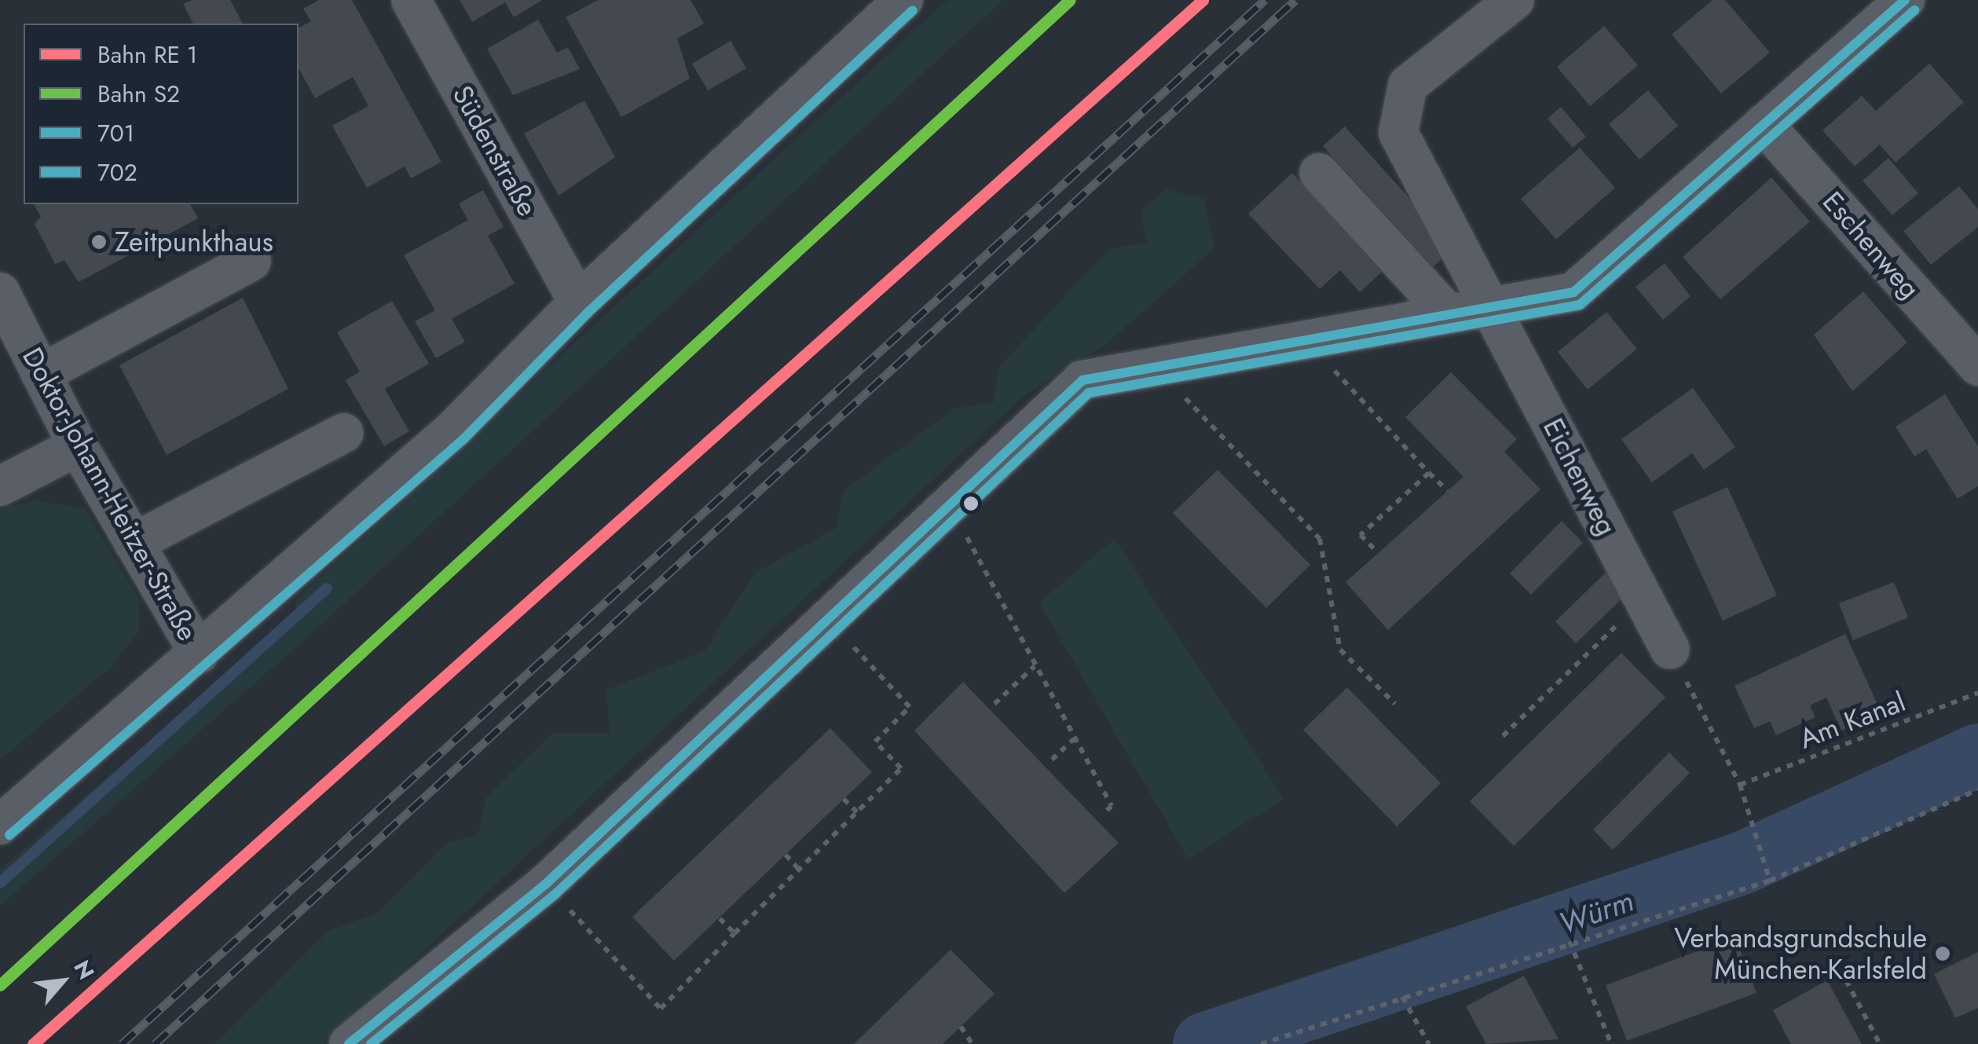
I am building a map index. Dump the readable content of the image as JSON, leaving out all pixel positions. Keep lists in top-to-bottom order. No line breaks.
{"streets":{"street":["Südenstraße","Eschenweg","Eichenweg","Doktor-Johann-Heitzer-Straße"],"path":["Am Kanal"]},"water":["Würm"],"places":["Zeitpunkthaus","Verbandsgrundschule München-Karlsfeld"],"lines":["rail line S2","transit line 701","transit line 702"],"legend":["Bahn RE 1","Bahn S2","701","702"],"north":"top right"}
